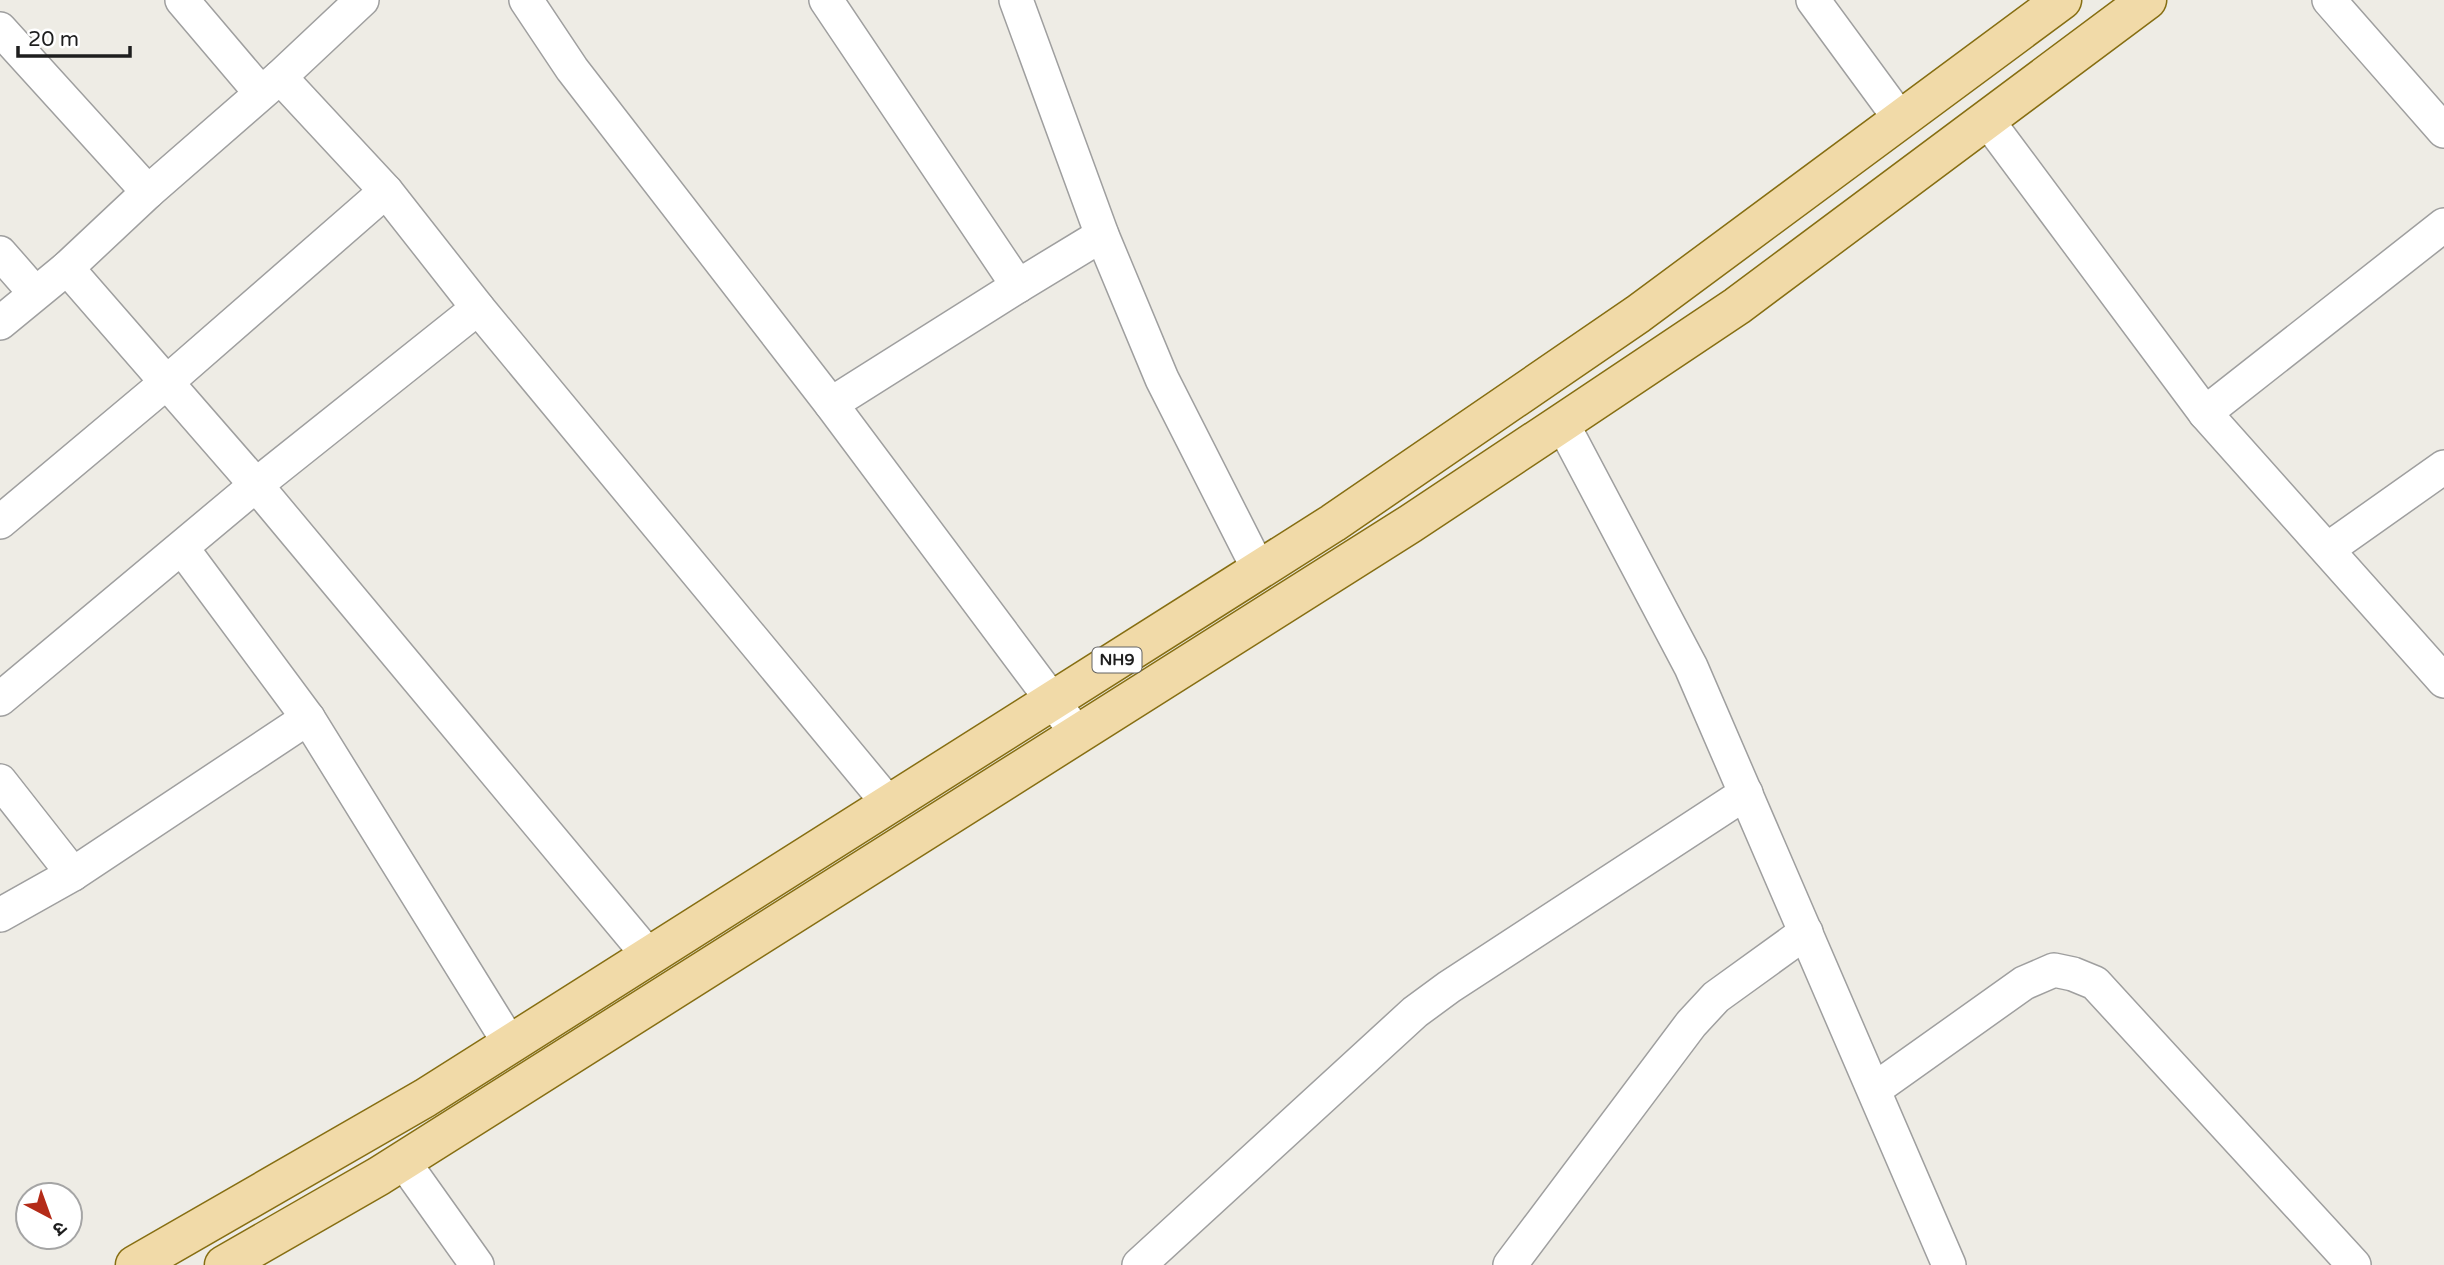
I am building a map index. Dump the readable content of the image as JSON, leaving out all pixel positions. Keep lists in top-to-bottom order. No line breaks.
{"streets":{"main road":["NH9"]},"scale_bar":"20 m","north":"bottom right"}
